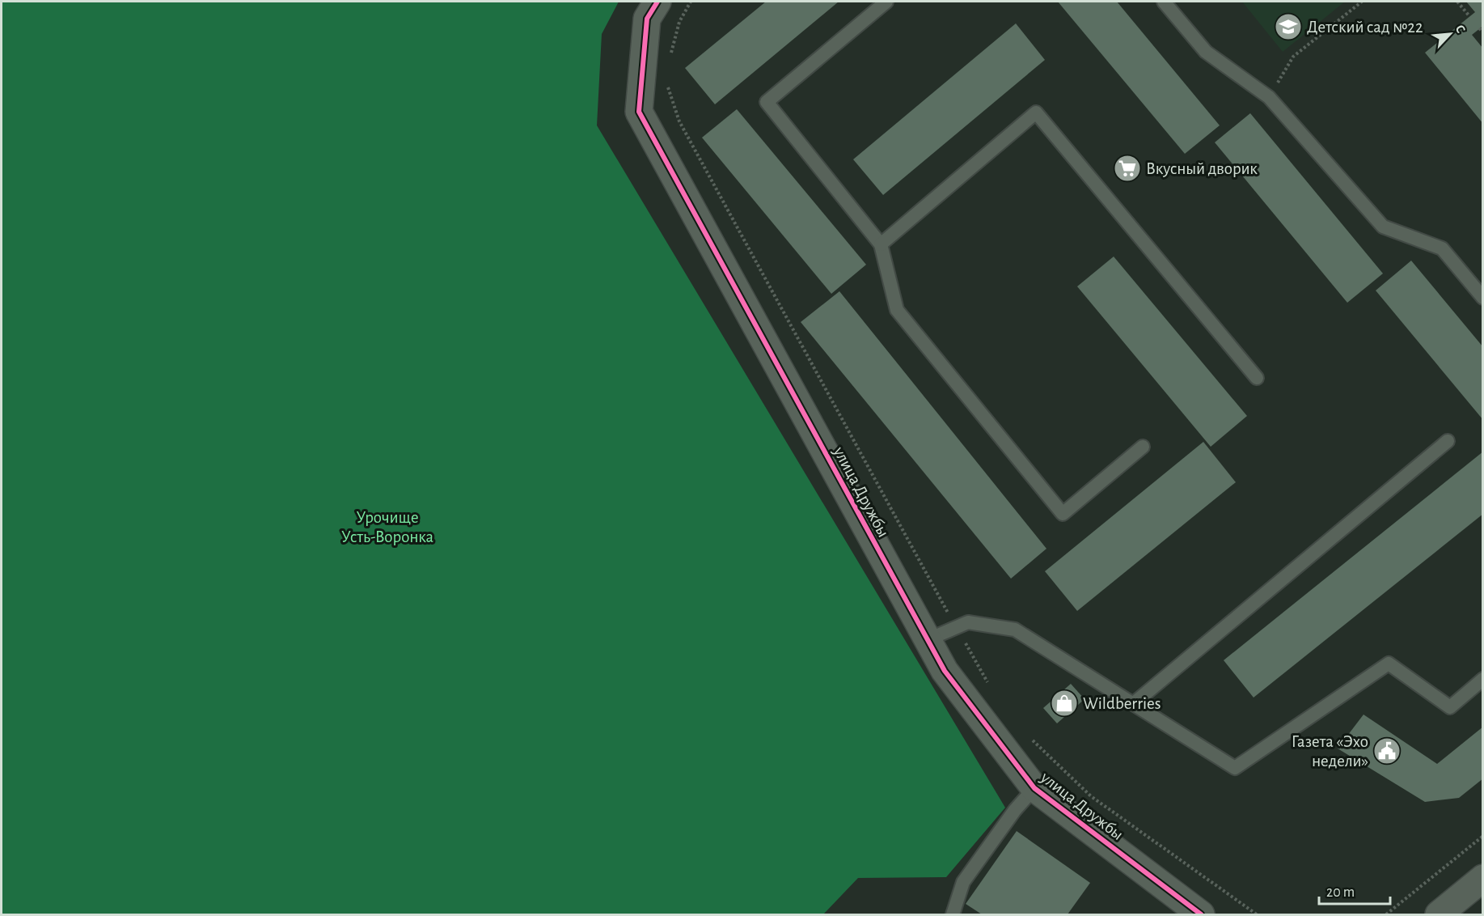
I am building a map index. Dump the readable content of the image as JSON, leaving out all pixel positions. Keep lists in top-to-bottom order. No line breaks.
{"streets":{"street":["улица Дружбы"]},"parks":["Урочище Усть-Воронка"],"places":{"school or university":["Детский сад №22"],"supermarket":["Вкусный дворик"],"shop":["Wildberries"],"public building":["Газета «Эхо недели»"]},"scale_bar":"20 m","north":"top right"}
